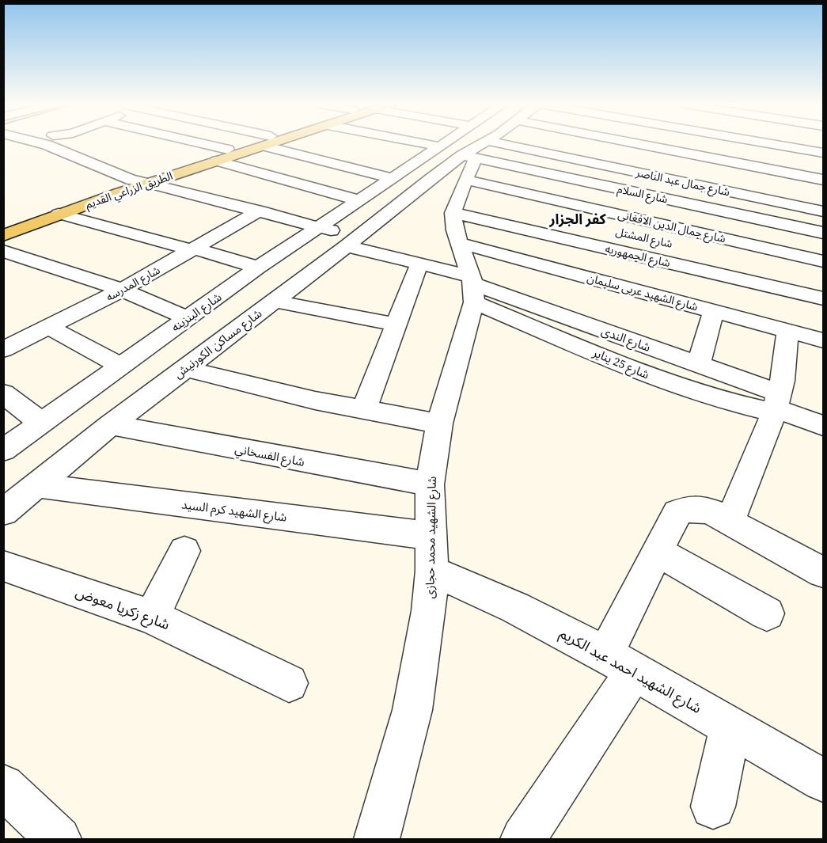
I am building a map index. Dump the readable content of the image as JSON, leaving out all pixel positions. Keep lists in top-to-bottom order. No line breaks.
{"streets":{"main road":["الطريق الزراعي القديم"],"street":["شارع جمال عبد الناصر","شارع السلام","شارع جمال الدين الافغانى","شارع الجمهوريه","شارع المدرسه","شارع الشهيد عربى سليمان","شارع البنزينه","شارع الندى","شارع مساكن الكورنيش","شارع 25 يناير","شارع الفسخاني","شارع الشهيد كرم السيد","شارع الشهيد محمد حجازى","شارع زكريا معوض","شارع الشهيد احمد عبد الكريم"]},"crossings":[["شارع جمال عبد الناصر","شارع السلام"],["شارع جمال عبد الناصر","شارع جمال الدين الافغانى"],["شارع جمال عبد الناصر","شارع الجمهوريه"],["شارع جمال عبد الناصر","شارع مساكن الكورنيش"],["شارع السلام","شارع جمال الدين الافغانى"],["شارع السلام","شارع الجمهوريه"],["شارع السلام","شارع مساكن الكورنيش"],["شارع جمال الدين الافغانى","شارع الجمهوريه"],["شارع جمال الدين الافغانى","شارع مساكن الكورنيش"],["شارع الجمهوريه","شارع مساكن الكورنيش"],["شارع الندى","شارع 25 يناير"],["شارع الندى","شارع الشهيد محمد حجازى"],["شارع مساكن الكورنيش","شارع الفسخاني"],["شارع مساكن الكورنيش","شارع الشهيد كرم السيد"],["شارع 25 يناير","شارع الشهيد محمد حجازى"],["شارع الفسخاني","شارع الشهيد محمد حجازى"],["شارع الشهيد كرم السيد","شارع الشهيد محمد حجازى"],["شارع الشهيد كرم السيد","شارع الشهيد احمد عبد الكريم"],["شارع الشهيد محمد حجازى","شارع الشهيد احمد عبد الكريم"]],"districts":["كفر الجزار"]}
